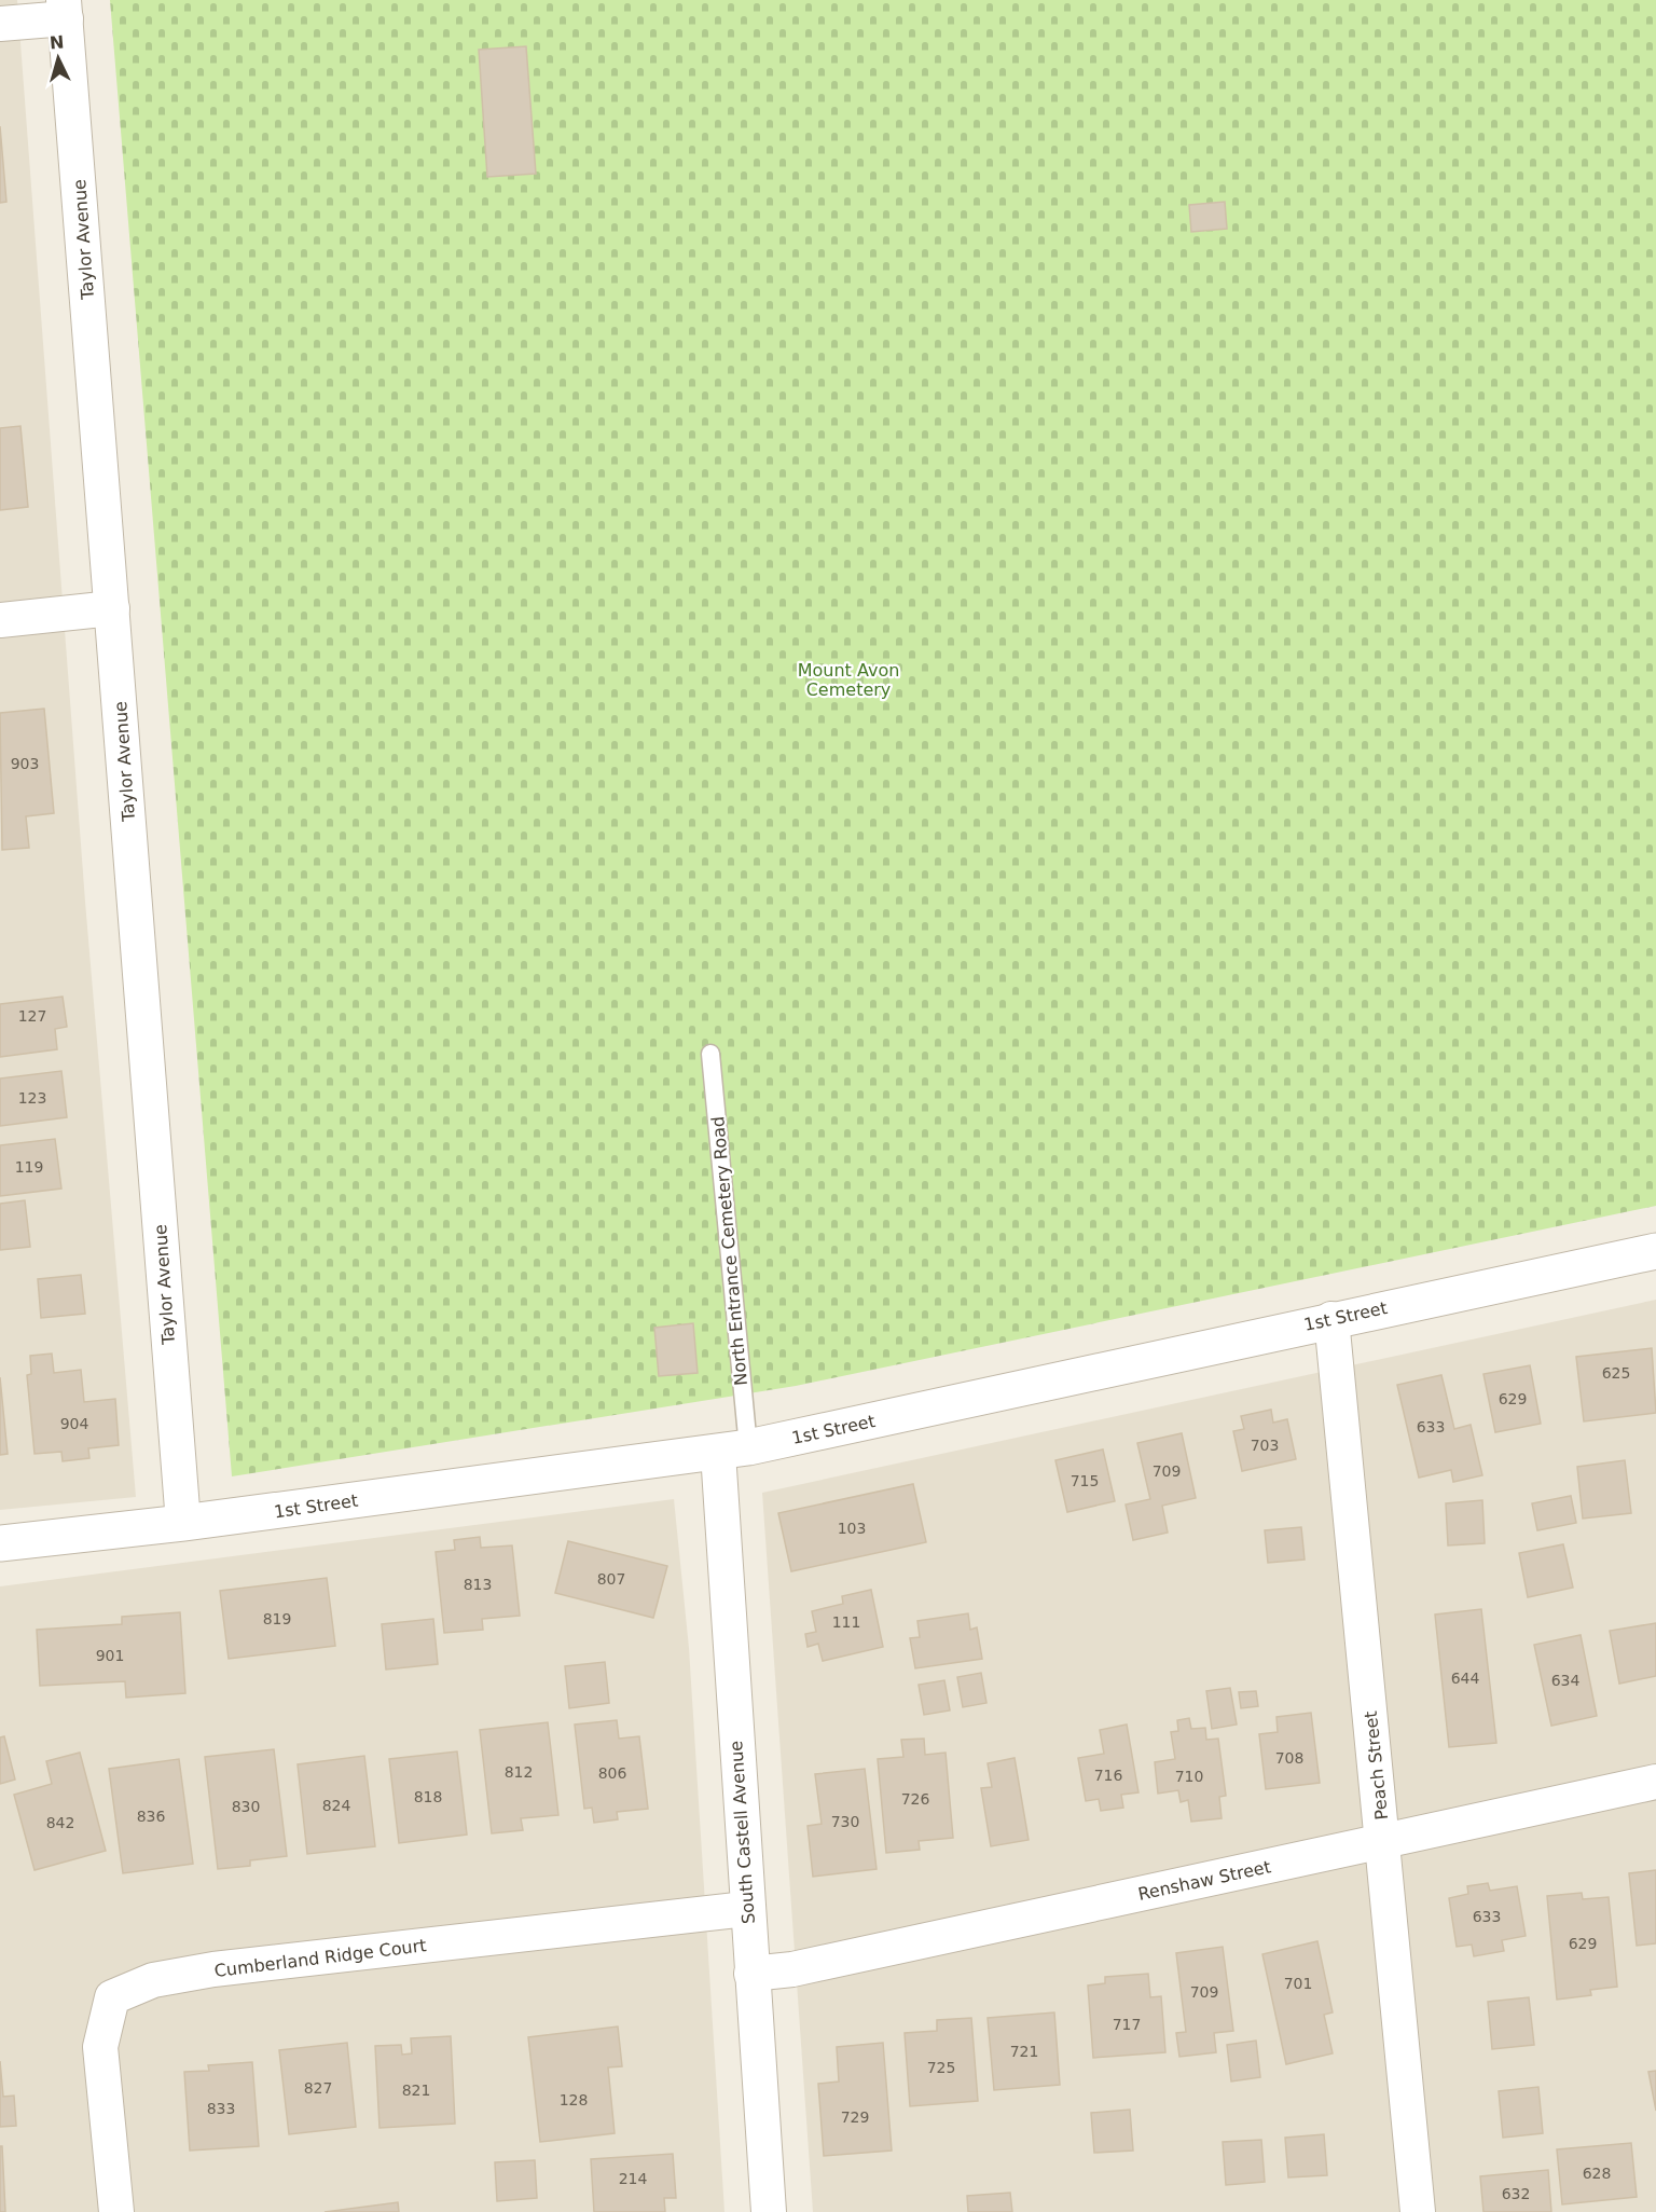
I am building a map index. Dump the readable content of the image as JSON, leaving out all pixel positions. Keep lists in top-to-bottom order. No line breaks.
{"streets":{"street":["Taylor Avenue","1st Street","Peach Street","South Castell Avenue","Renshaw Street","Cumberland Ridge Court"],"lane":["North Entrance Cemetery Road"]},"crossings":[["Taylor Avenue","1st Street"],["North Entrance Cemetery Road","1st Street"],["North Entrance Cemetery Road","South Castell Avenue"],["1st Street","Peach Street"],["1st Street","South Castell Avenue"],["Peach Street","Renshaw Street"],["South Castell Avenue","Renshaw Street"],["South Castell Avenue","Cumberland Ridge Court"]],"parks":["Mount Avon Cemetery"],"house_numbers":["903","127","123","119","625","629","904","633","703","709","715","103","807","813","819","111","901","644","634","708","812","806","716","710","818","726","824","830","836","730","842","633","629","701","709","717","721","725","827","821","128","833","729","628","214","632"],"north":"top"}
